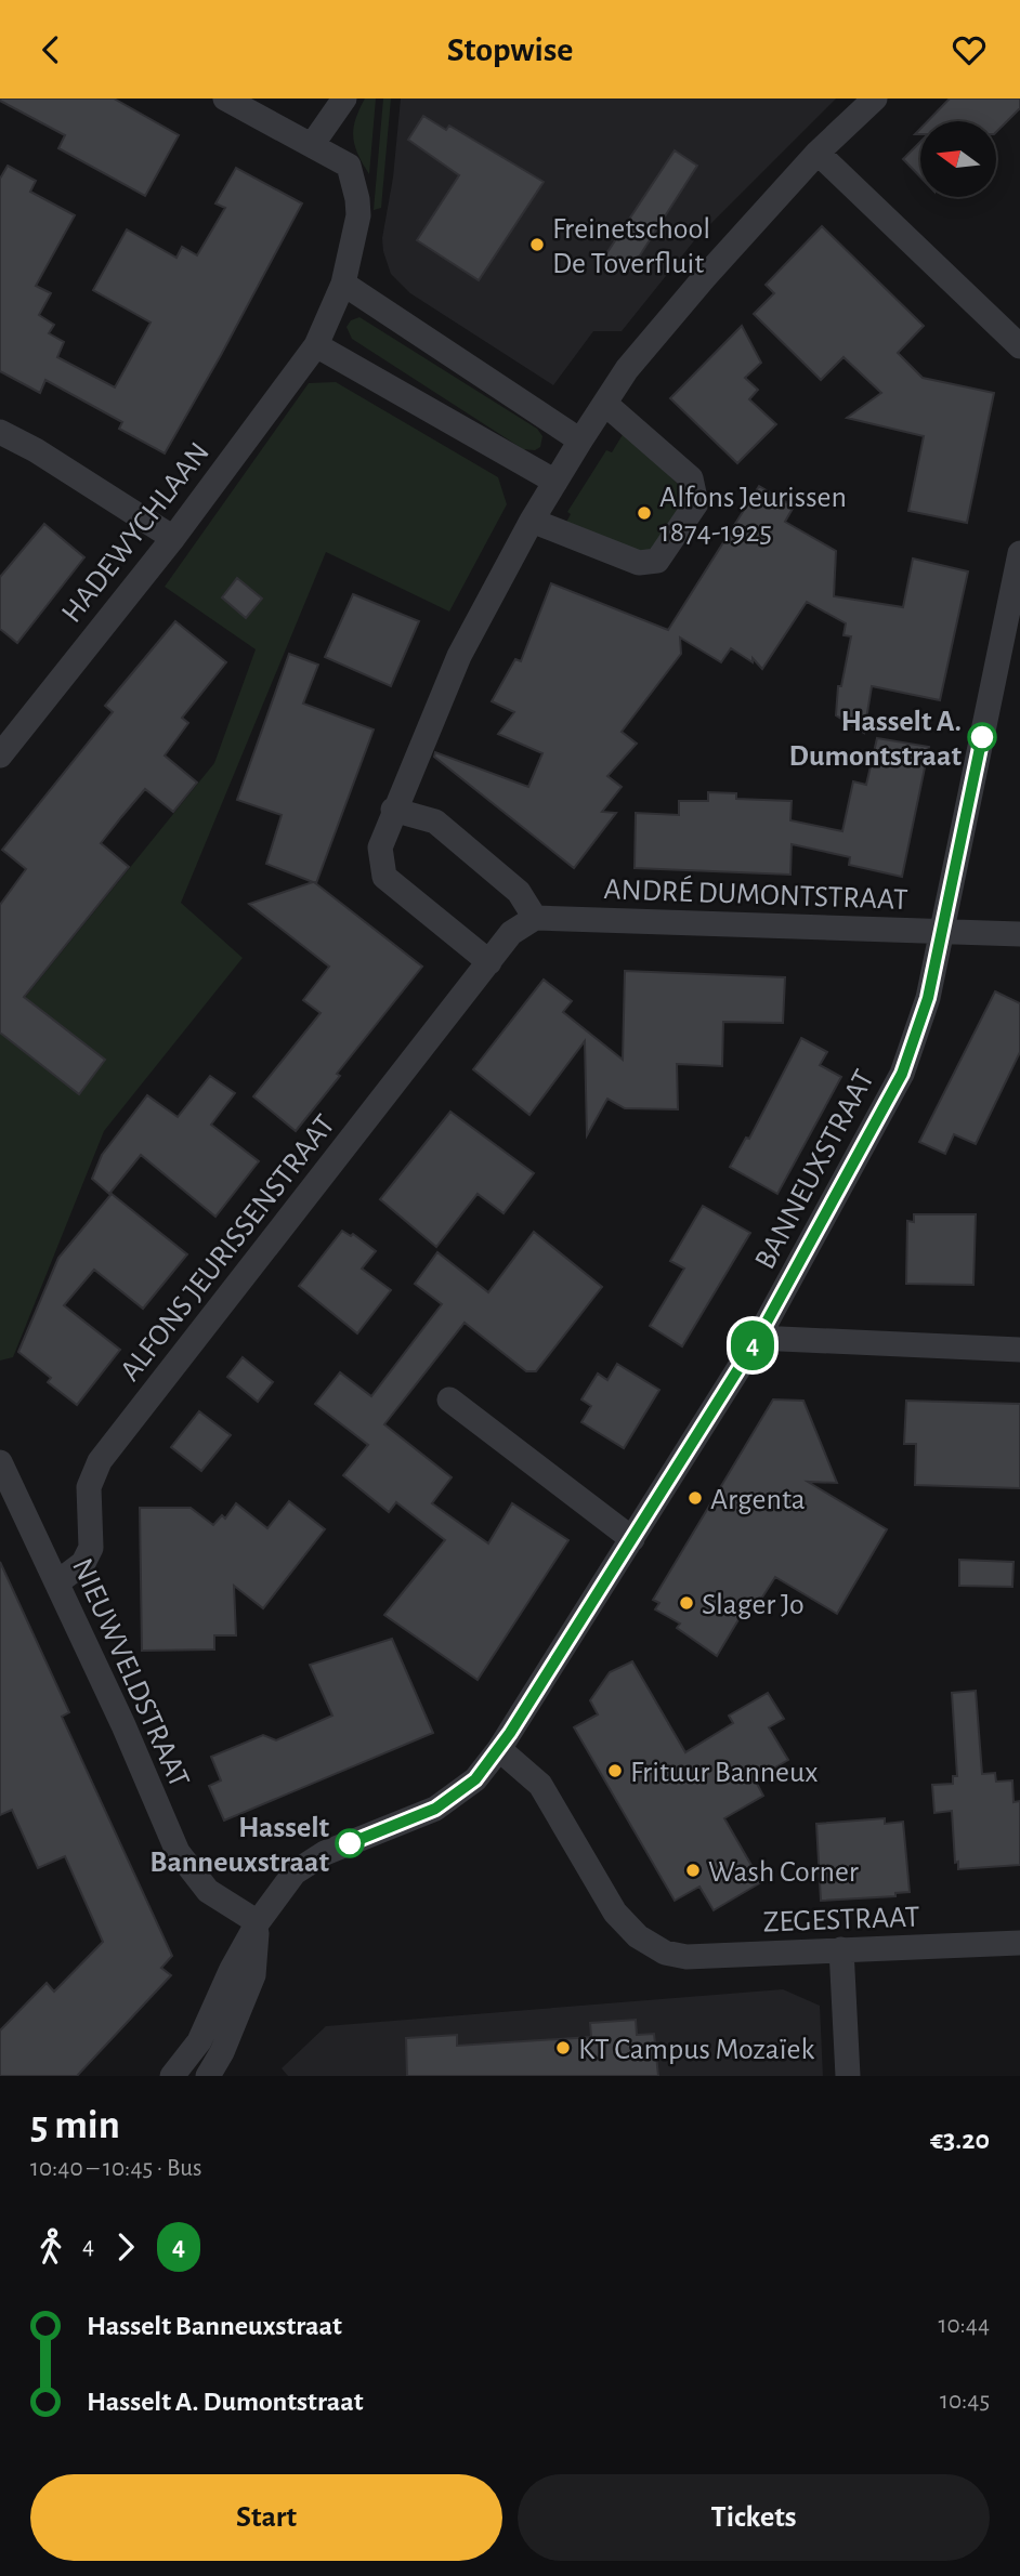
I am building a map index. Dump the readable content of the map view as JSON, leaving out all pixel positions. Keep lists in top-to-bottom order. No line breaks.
{"streets":{"street":["HADEWYCHLAAN","ANDRÉ DUMONTSTRAAT","BANNEUXSTRAAT","ALFONS JEURISSENSTRAAT","NIEUWVELDSTRAAT","ZEGESTRAAT"]},"crossings":[["ANDRÉ DUMONTSTRAAT","BANNEUXSTRAAT"],["ANDRÉ DUMONTSTRAAT","ALFONS JEURISSENSTRAAT"],["BANNEUXSTRAAT","NIEUWVELDSTRAAT"],["BANNEUXSTRAAT","ZEGESTRAAT"],["ALFONS JEURISSENSTRAAT","NIEUWVELDSTRAAT"]],"places":["Freinetschool De Toverfluit","Alfons Jeurissen 1874-1925","Hasselt A. Dumontstraat","Argenta","Slager Jo","Frituur Banneux","Hasselt Banneuxstraat","Wash Corner","KT Campus Mozaïek"],"lines":["bus line 4"],"north":"left","page":{"header":"Stopwise","on_map":"4","heading":["5 min","10:40 – 10:45 · Bus","€3.20"],"legs":["4","4"],"list":[{"name":"Hasselt Banneuxstraat","value":"10:44"},{"name":"Hasselt A. Dumontstraat","value":"10:45"}],"buttons":["Start","Tickets"]}}
